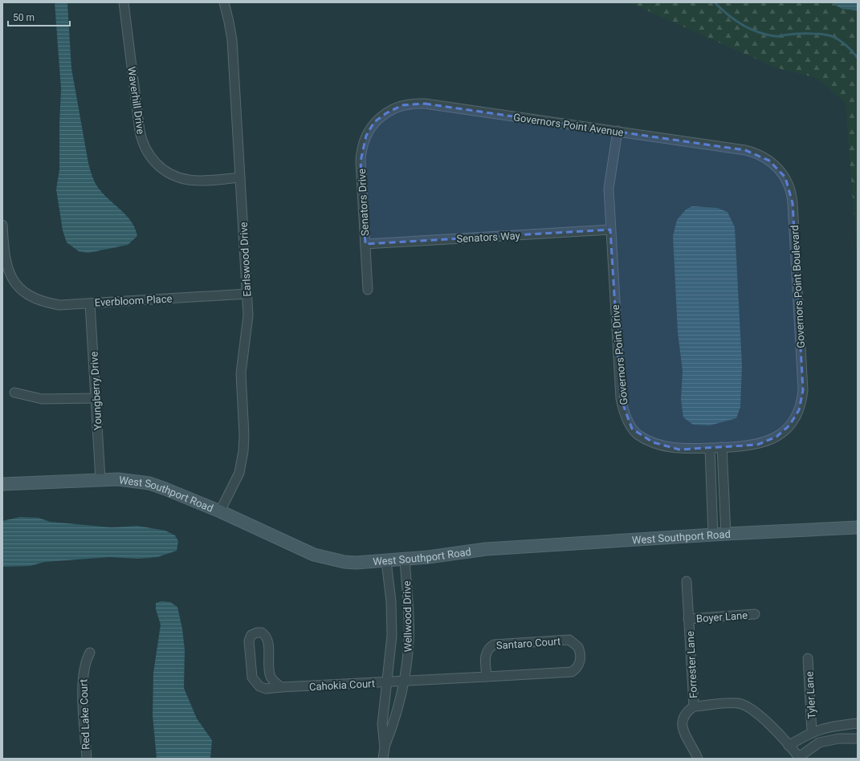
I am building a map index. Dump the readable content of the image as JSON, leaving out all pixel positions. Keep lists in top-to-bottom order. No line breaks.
{"streets":{"main road":["West Southport Road"],"street":["Waverhill Drive","Governors Point Avenue","Senators Drive","Senators Way","Earlswood Drive","Governors Point Boulevard","Everbloom Place","Governors Point Drive","Youngberry Drive","Wellwood Drive","Boyer Lane","Santaro Court","Forrester Lane","Cahokia Court","Tyler Lane","Red Lake Court"]},"crossings":[["Waverhill Drive","Earlswood Drive"],["Governors Point Avenue","Senators Drive"],["Governors Point Avenue","Governors Point Boulevard"],["Governors Point Avenue","Governors Point Drive"],["Senators Drive","Senators Way"],["Senators Way","Governors Point Drive"],["Earlswood Drive","Everbloom Place"],["Earlswood Drive","West Southport Road"],["Governors Point Boulevard","Governors Point Drive"],["Everbloom Place","Youngberry Drive"],["Youngberry Drive","West Southport Road"],["West Southport Road","Wellwood Drive"],["Wellwood Drive","Santaro Court"],["Wellwood Drive","Cahokia Court"],["Boyer Lane","Forrester Lane"],["Santaro Court","Cahokia Court"]],"scale_bar":"50 m"}
